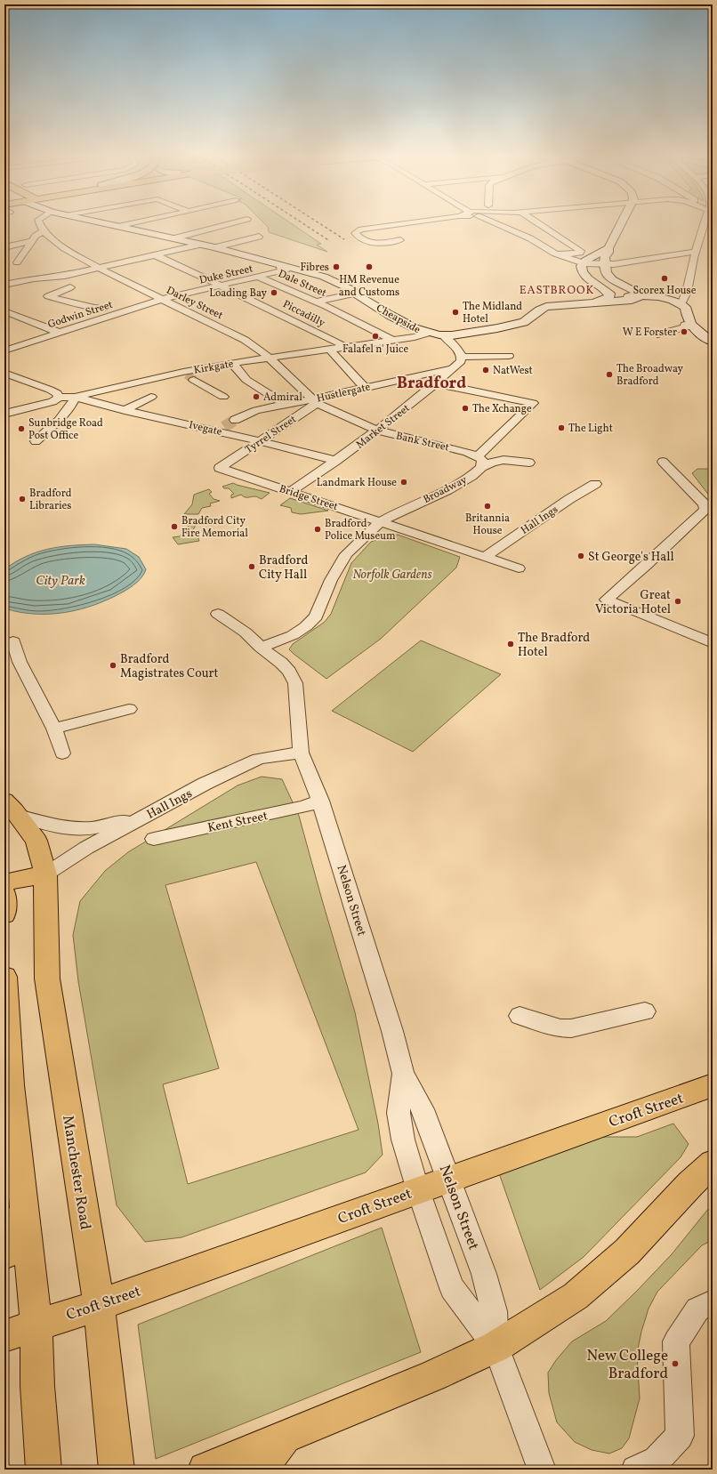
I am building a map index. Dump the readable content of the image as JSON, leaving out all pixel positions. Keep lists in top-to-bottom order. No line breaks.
{"streets":{"main road":["Croft Street","Manchester Road"],"street":["Duke Street","Dale Street","Darley Street","Piccadilly","Godwin Street","Cheapside","Kirkgate","Hustlergate","Market Street","Ivegate","Tyrrel Street","Bank Street","Broadway","Bridge Street","Hall Ings","Kent Street","Nelson Street"]},"crossings":[["Duke Street","Dale Street"],["Duke Street","Darley Street"],["Duke Street","Piccadilly"],["Duke Street","Godwin Street"],["Dale Street","Kirkgate"],["Darley Street","Godwin Street"],["Darley Street","Kirkgate"],["Darley Street","Bank Street"],["Piccadilly","Kirkgate"],["Cheapside","Kirkgate"],["Kirkgate","Ivegate"],["Kirkgate","Bank Street"],["Hustlergate","Market Street"],["Hustlergate","Tyrrel Street"],["Hustlergate","Bank Street"],["Market Street","Ivegate"],["Market Street","Bank Street"],["Market Street","Broadway"],["Market Street","Bridge Street"],["Ivegate","Tyrrel Street"],["Tyrrel Street","Bank Street"],["Tyrrel Street","Bridge Street"],["Bank Street","Broadway"],["Broadway","Bridge Street"],["Bridge Street","Hall Ings"],["Hall Ings","Nelson Street"],["Hall Ings","Manchester Road"],["Kent Street","Nelson Street"],["Nelson Street","Croft Street"],["Croft Street","Manchester Road"]],"districts":["EASTBROOK","Bradford"],"water":["City Park"],"parks":["Norfolk Gardens"],"places":["Fibres","HM Revenue and Customs","Scorex House","Loading Bay","The Midland Hotel","W E Forster","Falafel n' Juice","NatWest","The Broadway Bradford","Admiral","The Xchange","The Light","Sunbridge Road Post Office","Landmark House","Bradford Libraries","Britannia House","Bradford City Fire Memorial","Bradford Police Museum","St George's Hall","Bradford City Hall","Great Victoria Hotel","The Bradford Hotel","Bradford Magistrates Court","New College Bradford"]}
